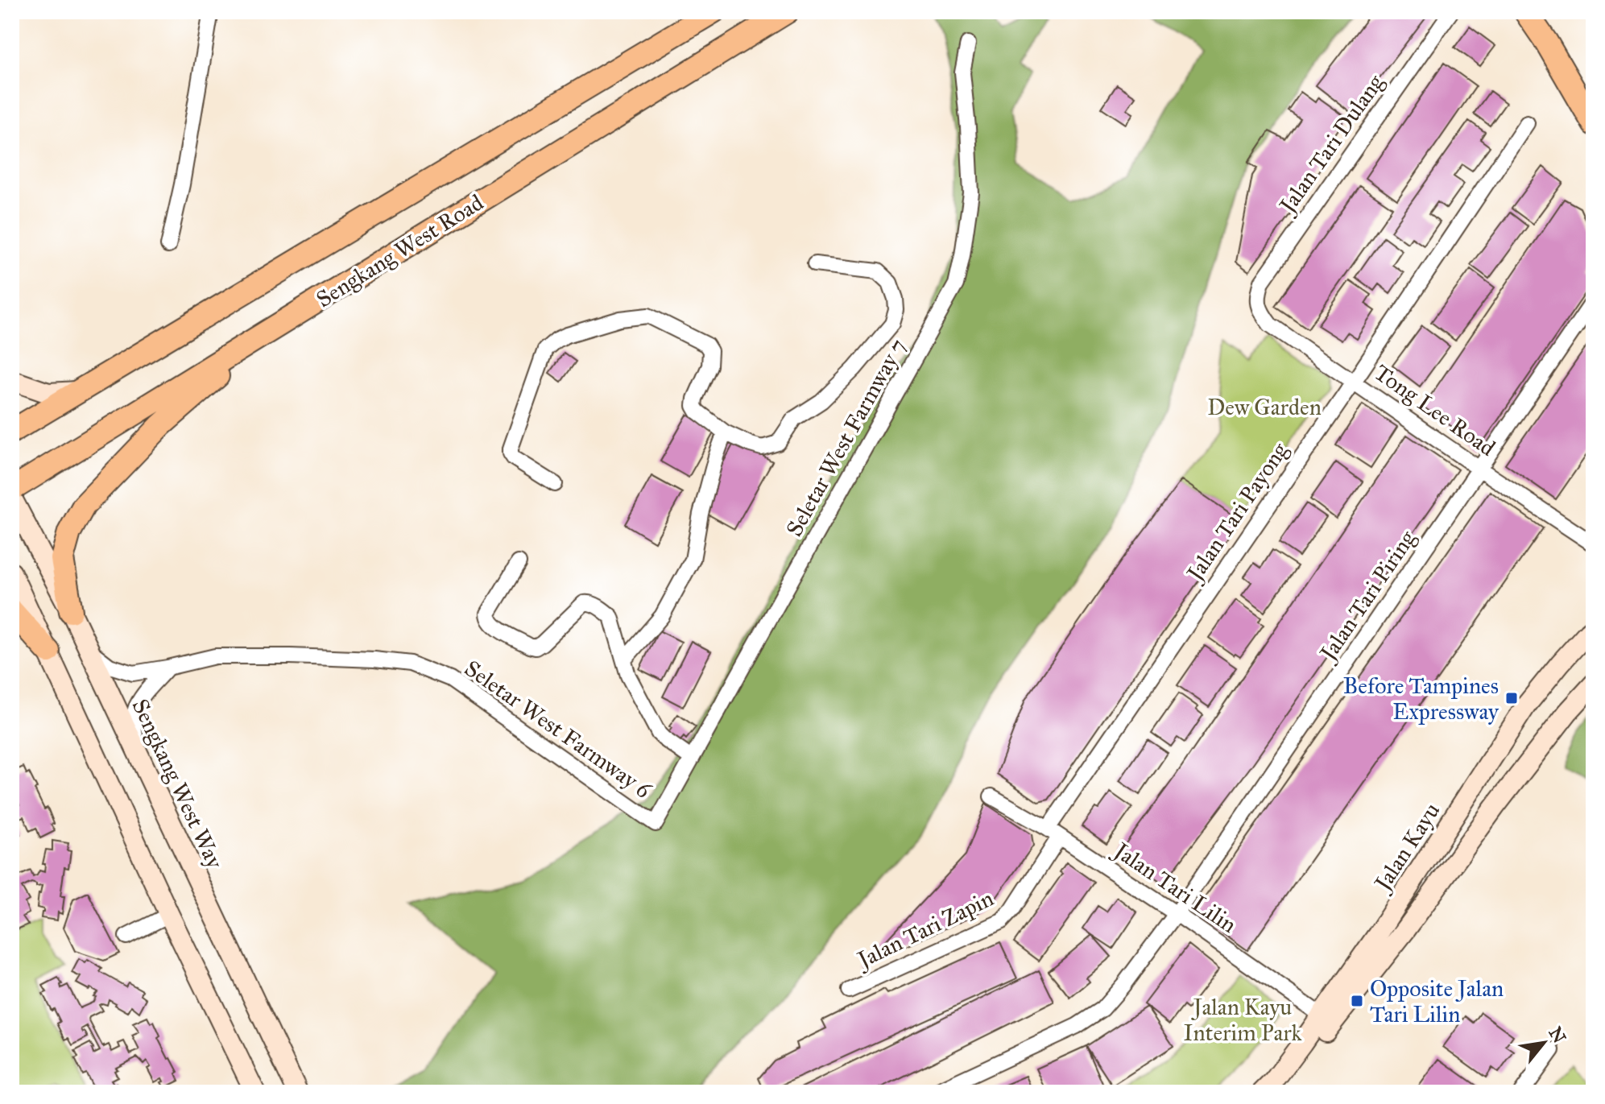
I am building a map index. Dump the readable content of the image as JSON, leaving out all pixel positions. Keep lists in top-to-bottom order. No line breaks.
{"streets":{"main road":["Sengkang West Road","Sengkang West Way","Jalan Kayu"],"street":["Jalan Tari Dulang","Tong Lee Road","Seletar West Farmway 7","Jalan Tari Payong","Jalan Tari Piring","Seletar West Farmway 6","Jalan Tari Lilin","Jalan Tari Zapin"]},"crossings":[["Jalan Tari Dulang","Tong Lee Road"],["Tong Lee Road","Jalan Tari Payong"],["Tong Lee Road","Jalan Tari Piring"],["Seletar West Farmway 7","Seletar West Farmway 6"],["Jalan Tari Payong","Jalan Tari Lilin"],["Jalan Tari Payong","Jalan Tari Zapin"],["Jalan Tari Piring","Jalan Tari Lilin"],["Seletar West Farmway 6","Sengkang West Way"],["Jalan Kayu","Jalan Tari Lilin"],["Jalan Tari Lilin","Jalan Tari Zapin"]],"parks":["Dew Garden","Jalan Kayu Interim Park"],"places":{"transit":["Before Tampines Expressway","Opposite Jalan Tari Lilin"]},"north":"top right"}
